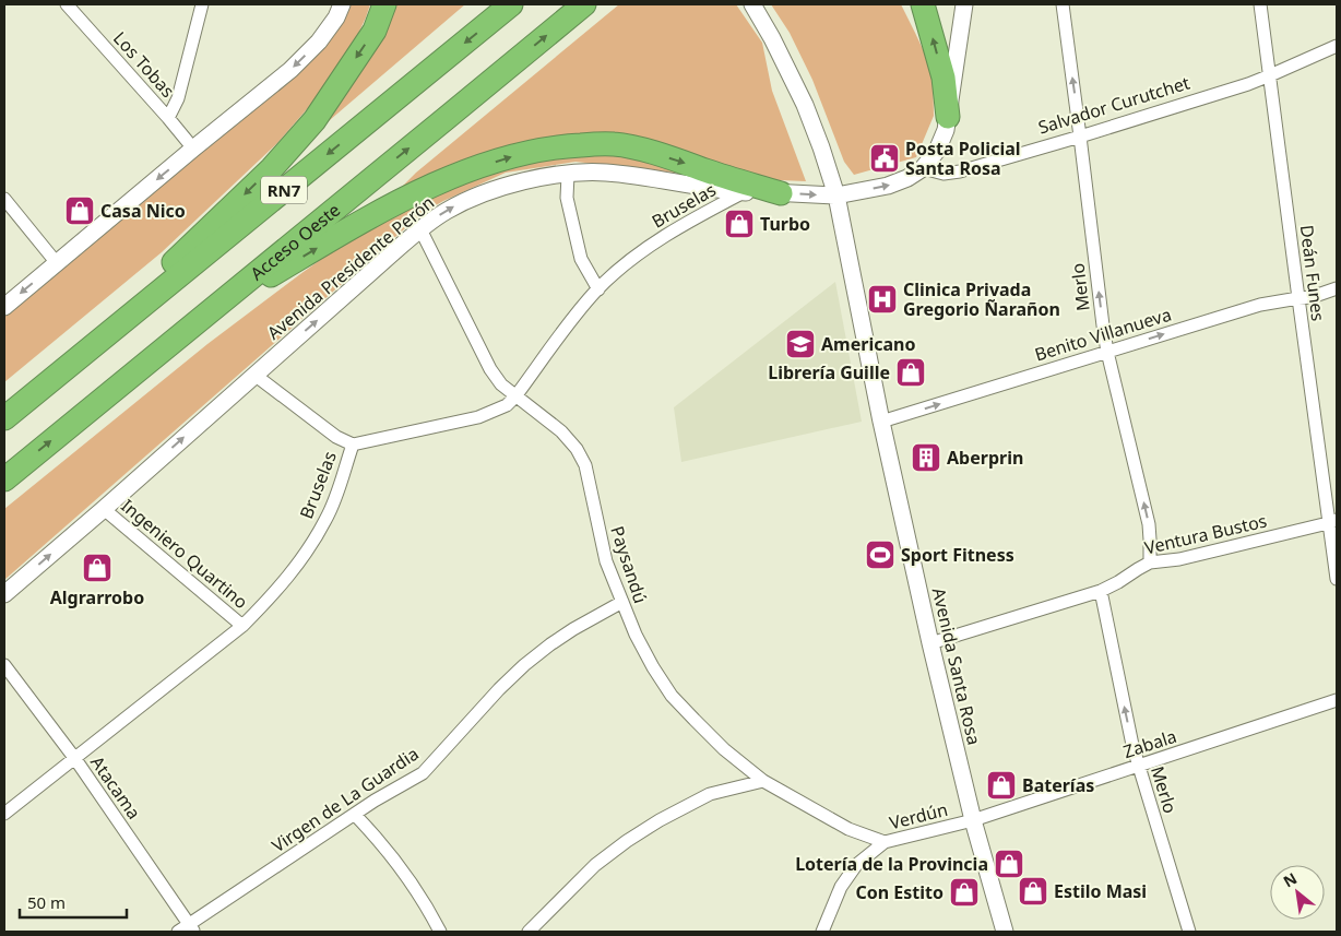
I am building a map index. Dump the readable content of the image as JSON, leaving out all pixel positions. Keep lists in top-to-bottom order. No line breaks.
{"streets":{"highway":["RN7","Acceso Oeste"],"street":["Los Tobas","Salvador Curutchet","Bruselas","Avenida Presidente Perón","Deán Funes","Merlo","Benito Villanueva","Ventura Bustos","Ingeniero Quartino","Paysandú","Avenida Santa Rosa","Zabala","Atacama","Virgen de La Guardia","Verdún"]},"crossings":[["Salvador Curutchet","Deán Funes"],["Salvador Curutchet","Merlo"],["Bruselas","Avenida Presidente Perón"],["Bruselas","Ingeniero Quartino"],["Bruselas","Paysandú"],["Bruselas","Atacama"],["Avenida Presidente Perón","Ingeniero Quartino"],["Avenida Presidente Perón","Paysandú"],["Avenida Presidente Perón","Avenida Santa Rosa"],["Deán Funes","Benito Villanueva"],["Deán Funes","Ventura Bustos"],["Merlo","Benito Villanueva"],["Merlo","Ventura Bustos"],["Merlo","Zabala"],["Benito Villanueva","Avenida Santa Rosa"],["Ventura Bustos","Avenida Santa Rosa"],["Paysandú","Virgen de La Guardia"],["Paysandú","Verdún"],["Avenida Santa Rosa","Zabala"],["Avenida Santa Rosa","Verdún"],["Zabala","Verdún"],["Atacama","Virgen de La Guardia"]],"one_way":["Avenida Presidente Perón","Merlo","Benito Villanueva"],"places":{"public building":["Posta Policial Santa Rosa"],"shop":["Casa Nico","Turbo","Librería Guille","Algrarrobo","Baterías","Lotería de la Provincia","Estilo Masi","Con Estito"],"hospital":["Clinica Privada Gregorio Ñarañon"],"school or university":["Americano"],"building":["Aberprin"],"sports":["Sport Fitness"]},"scale_bar":"50 m","north":"top left"}
